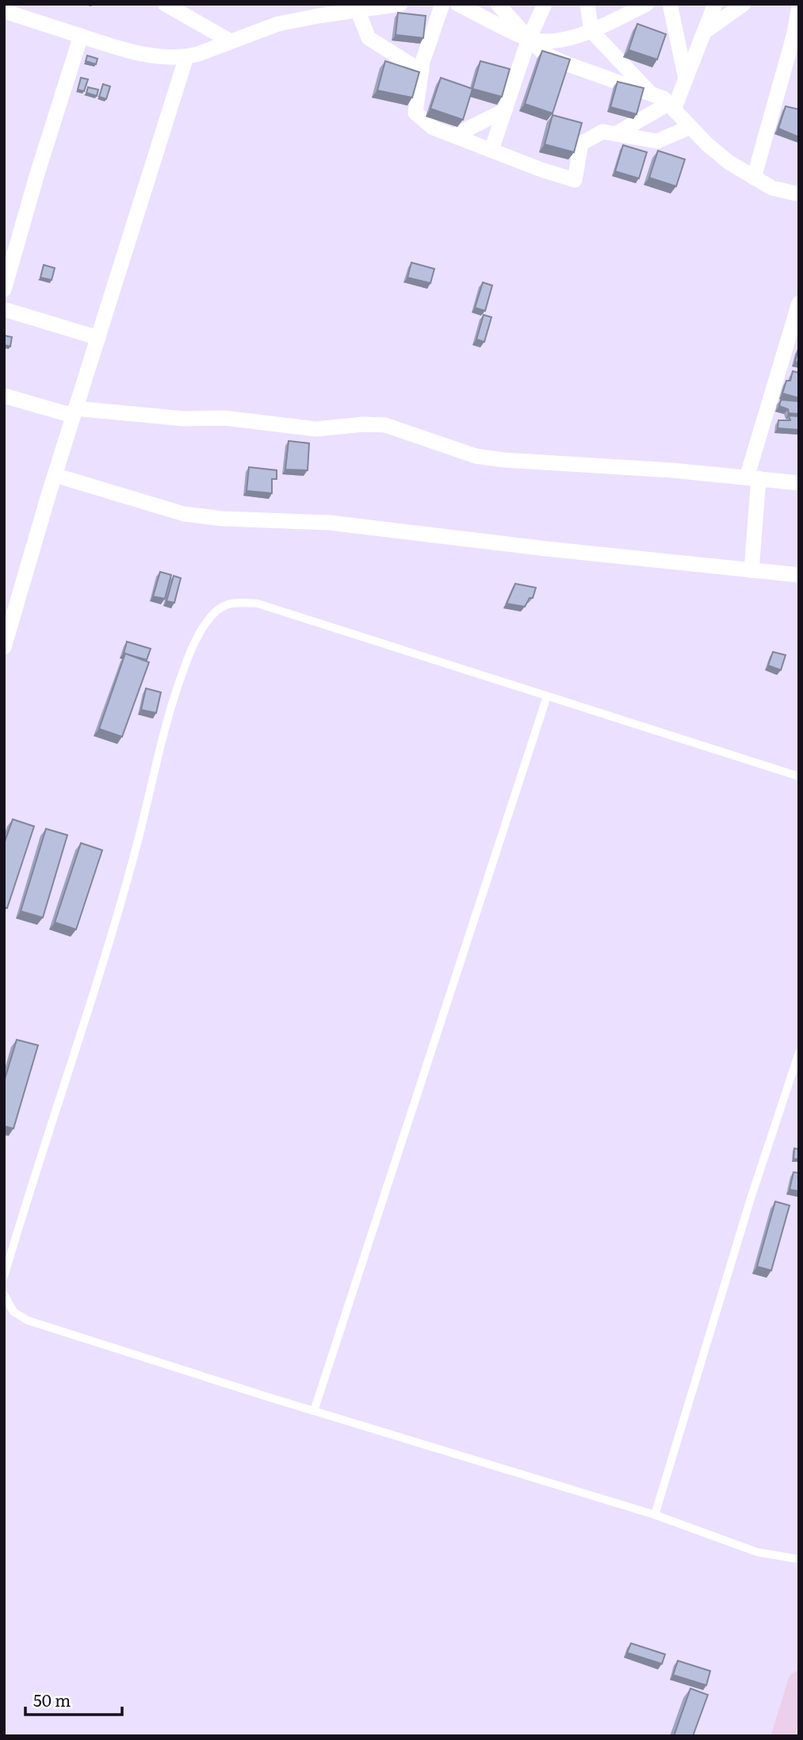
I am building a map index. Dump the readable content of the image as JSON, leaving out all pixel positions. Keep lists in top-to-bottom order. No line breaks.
{"scale_bar":"50 m"}
